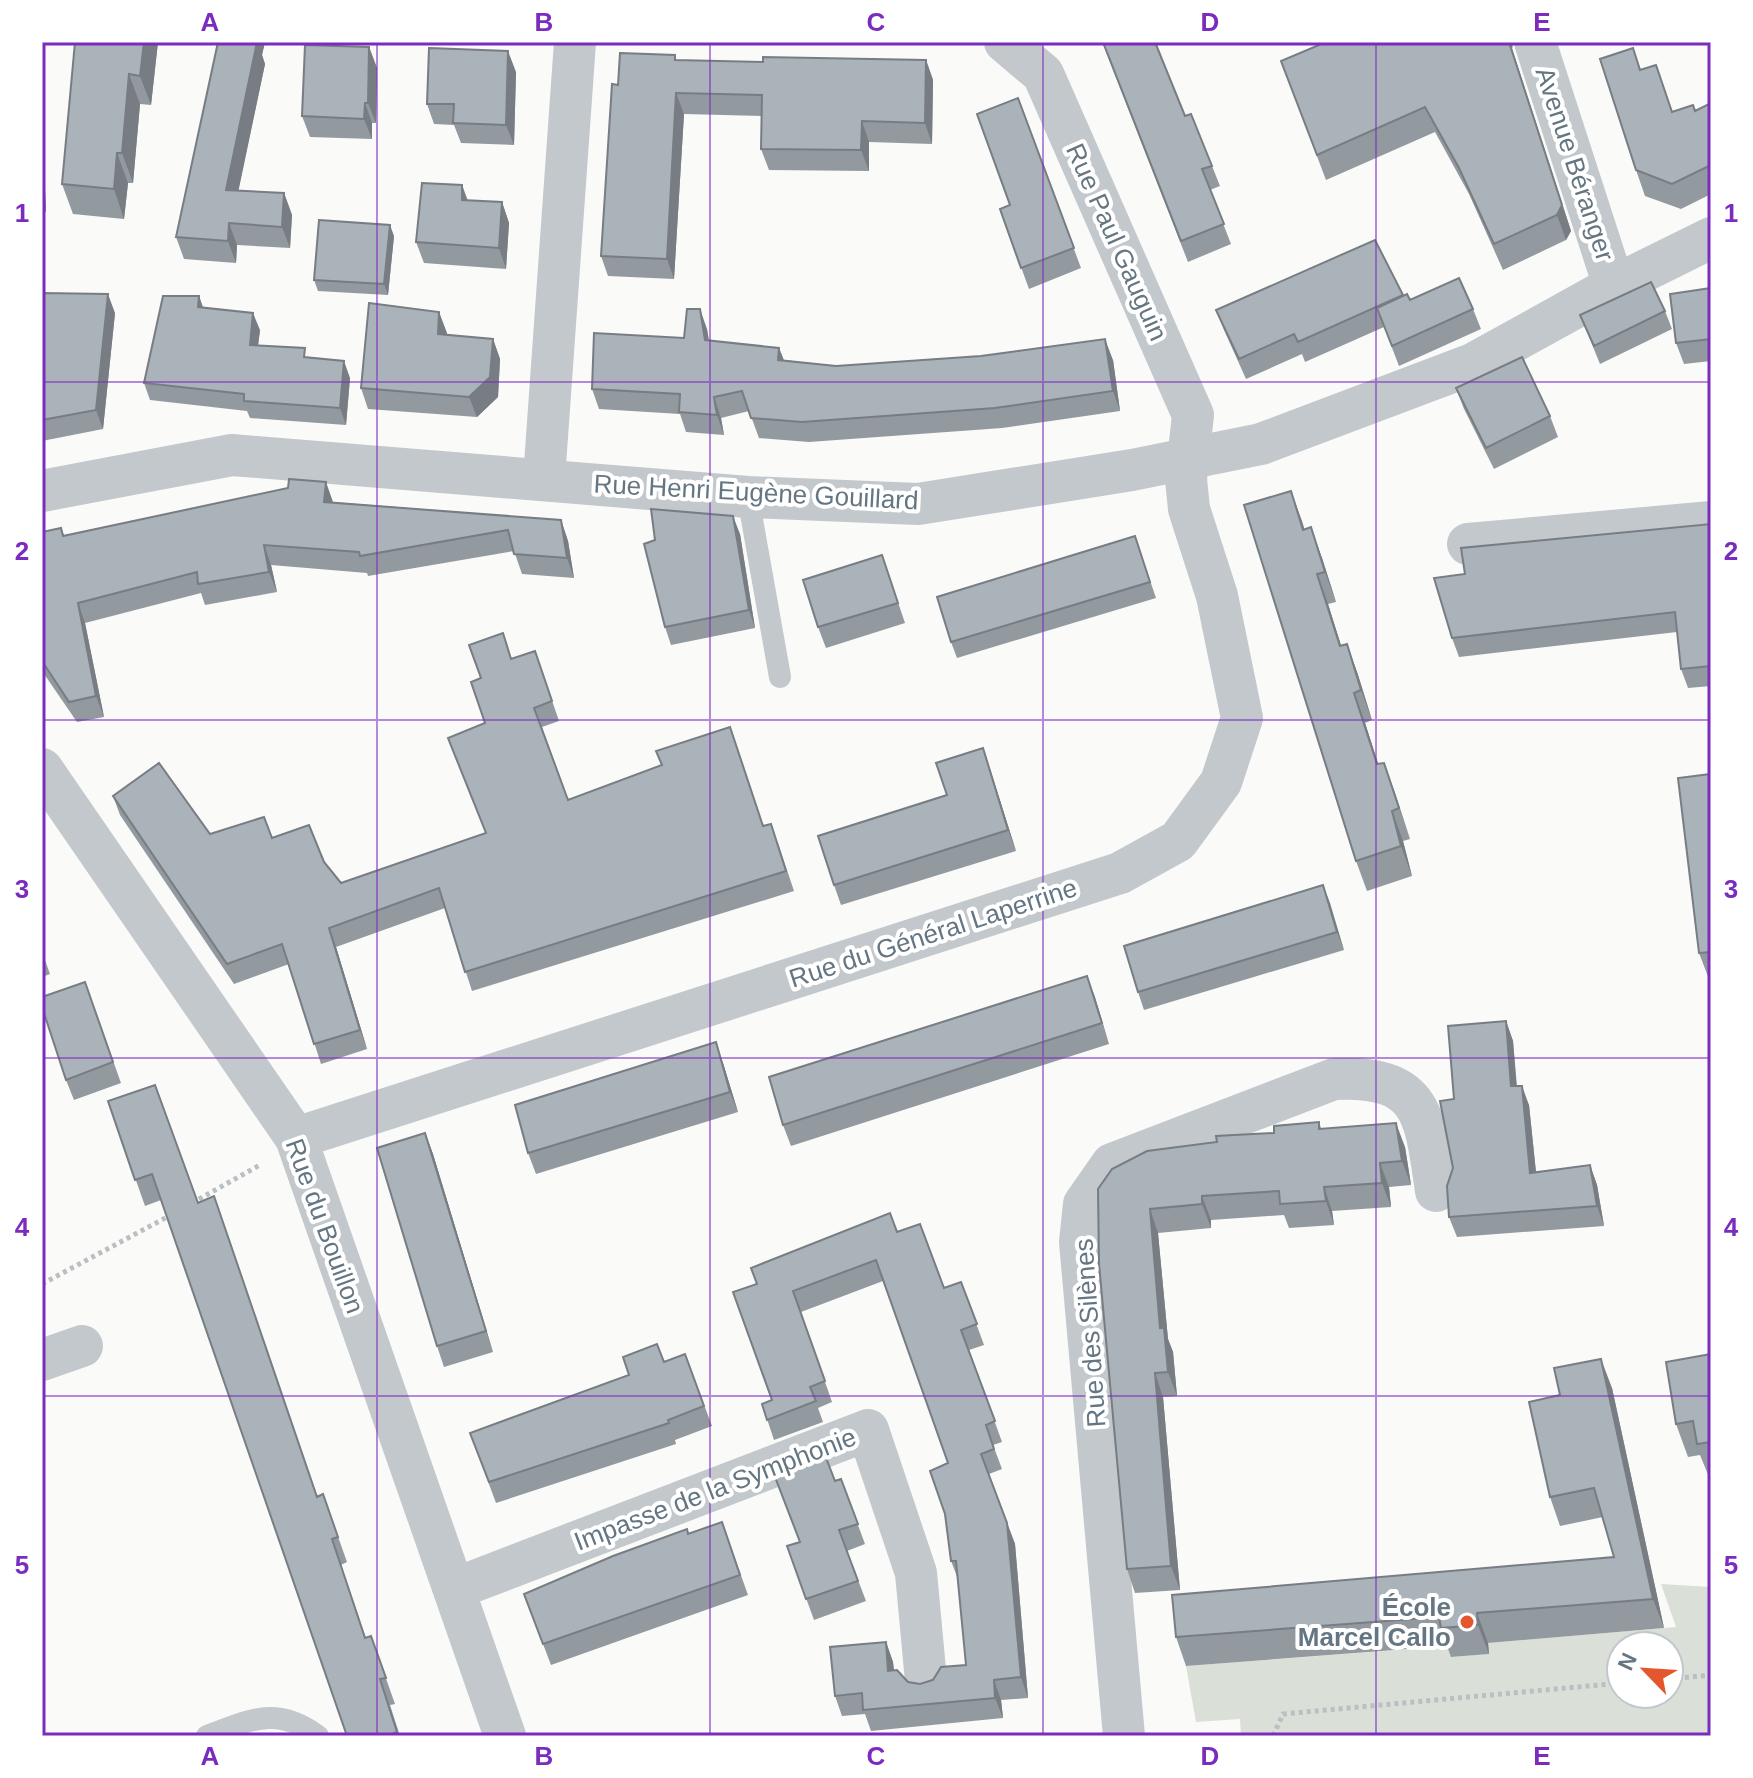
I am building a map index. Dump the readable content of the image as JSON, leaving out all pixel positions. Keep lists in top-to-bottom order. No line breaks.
{"streets":{"street":["Avenue Béranger","Rue Paul Gauguin","Rue Henri Eugène Gouillard","Rue du Général Laperrine","Rue du Bouillon","Rue des Silènes","Impasse de la Symphonie"]},"crossings":[["Avenue Béranger","Rue Henri Eugène Gouillard"],["Rue Paul Gauguin","Rue Henri Eugène Gouillard"],["Rue Paul Gauguin","Rue du Général Laperrine"],["Rue Henri Eugène Gouillard","Rue du Général Laperrine"],["Rue du Général Laperrine","Rue du Bouillon"],["Rue du Bouillon","Impasse de la Symphonie"]],"places":["École Marcel Callo"],"north":"top left","grid":{"columns":["A","B","C","D","E"],"rows":["1","2","3","4","5"]}}
